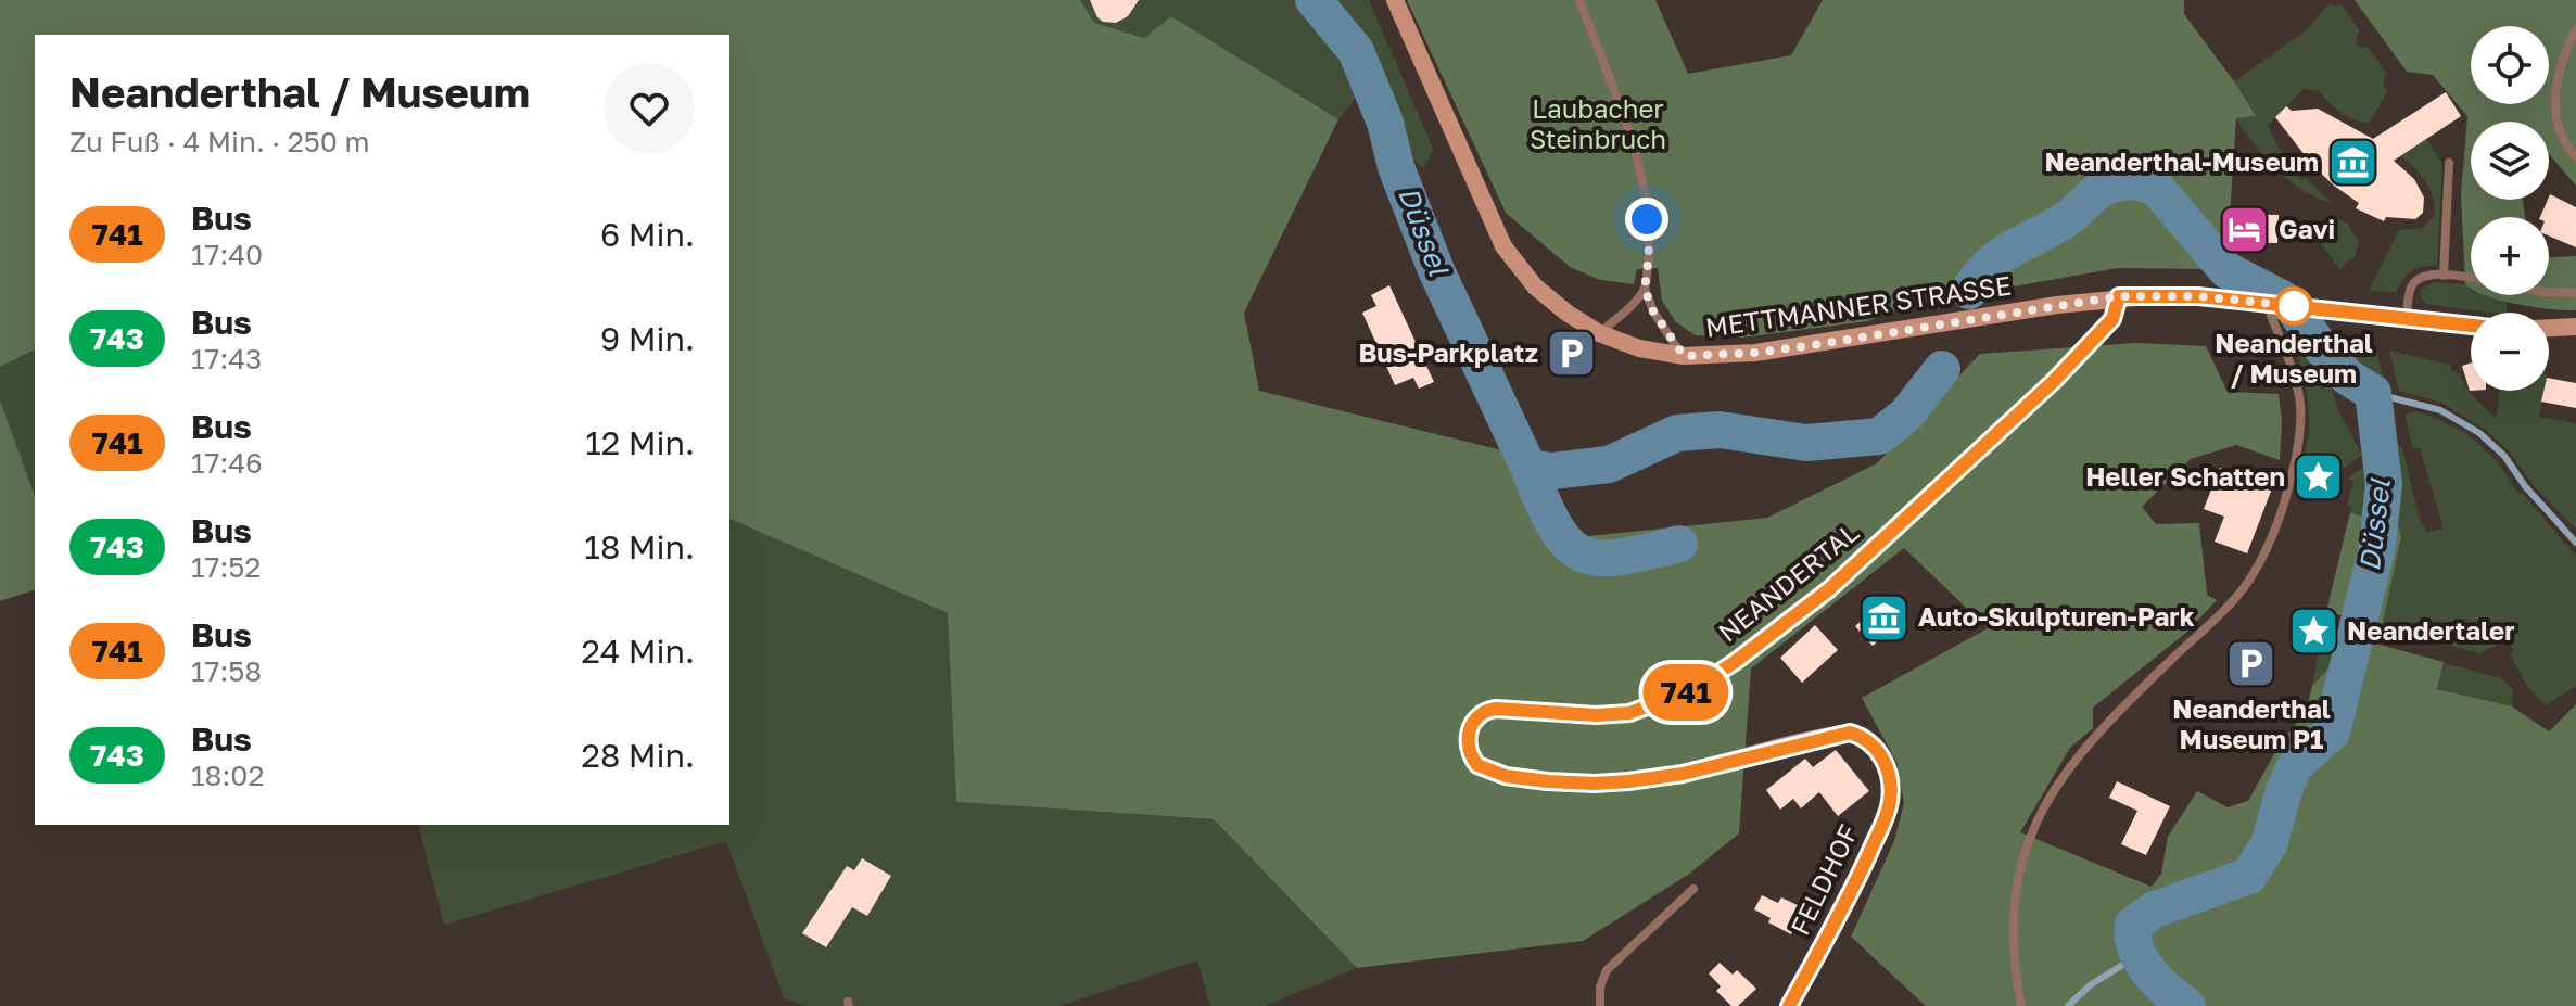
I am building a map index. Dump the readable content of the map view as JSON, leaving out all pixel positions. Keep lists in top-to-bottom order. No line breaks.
{"streets":{"main road":["METTMANNER STRASSE","NEANDERTAL","FELDHOF"]},"crossings":[["METTMANNER STRASSE","NEANDERTAL"],["NEANDERTAL","FELDHOF"]],"water":["Düssel"],"parks":["Laubacher Steinbruch"],"places":{"museum":["Neanderthal-Museum","Auto-Skulpturen-Park"],"hotel":["Gavi"],"other":["Neanderthal / Museum"],"parking":["Bus-Parkplatz","Neanderthal Museum P1"],"place":["Heller Schatten","Neandertaler"]},"lines":["bus line 741"],"page":{"on_map":"741","map_buttons":["+","−"],"heading":["Neanderthal / Museum","Zu Fuß · 4 Min. · 250 m"],"list":[{"mark":"741","name":"Bus","note":"17:40","value":"6 Min."},{"mark":"743","name":"Bus","note":"17:43","value":"9 Min."},{"mark":"741","name":"Bus","note":"17:46","value":"12 Min."},{"mark":"743","name":"Bus","note":"17:52","value":"18 Min."},{"mark":"741","name":"Bus","note":"17:58","value":"24 Min."},{"mark":"743","name":"Bus","note":"18:02","value":"28 Min."}]}}
